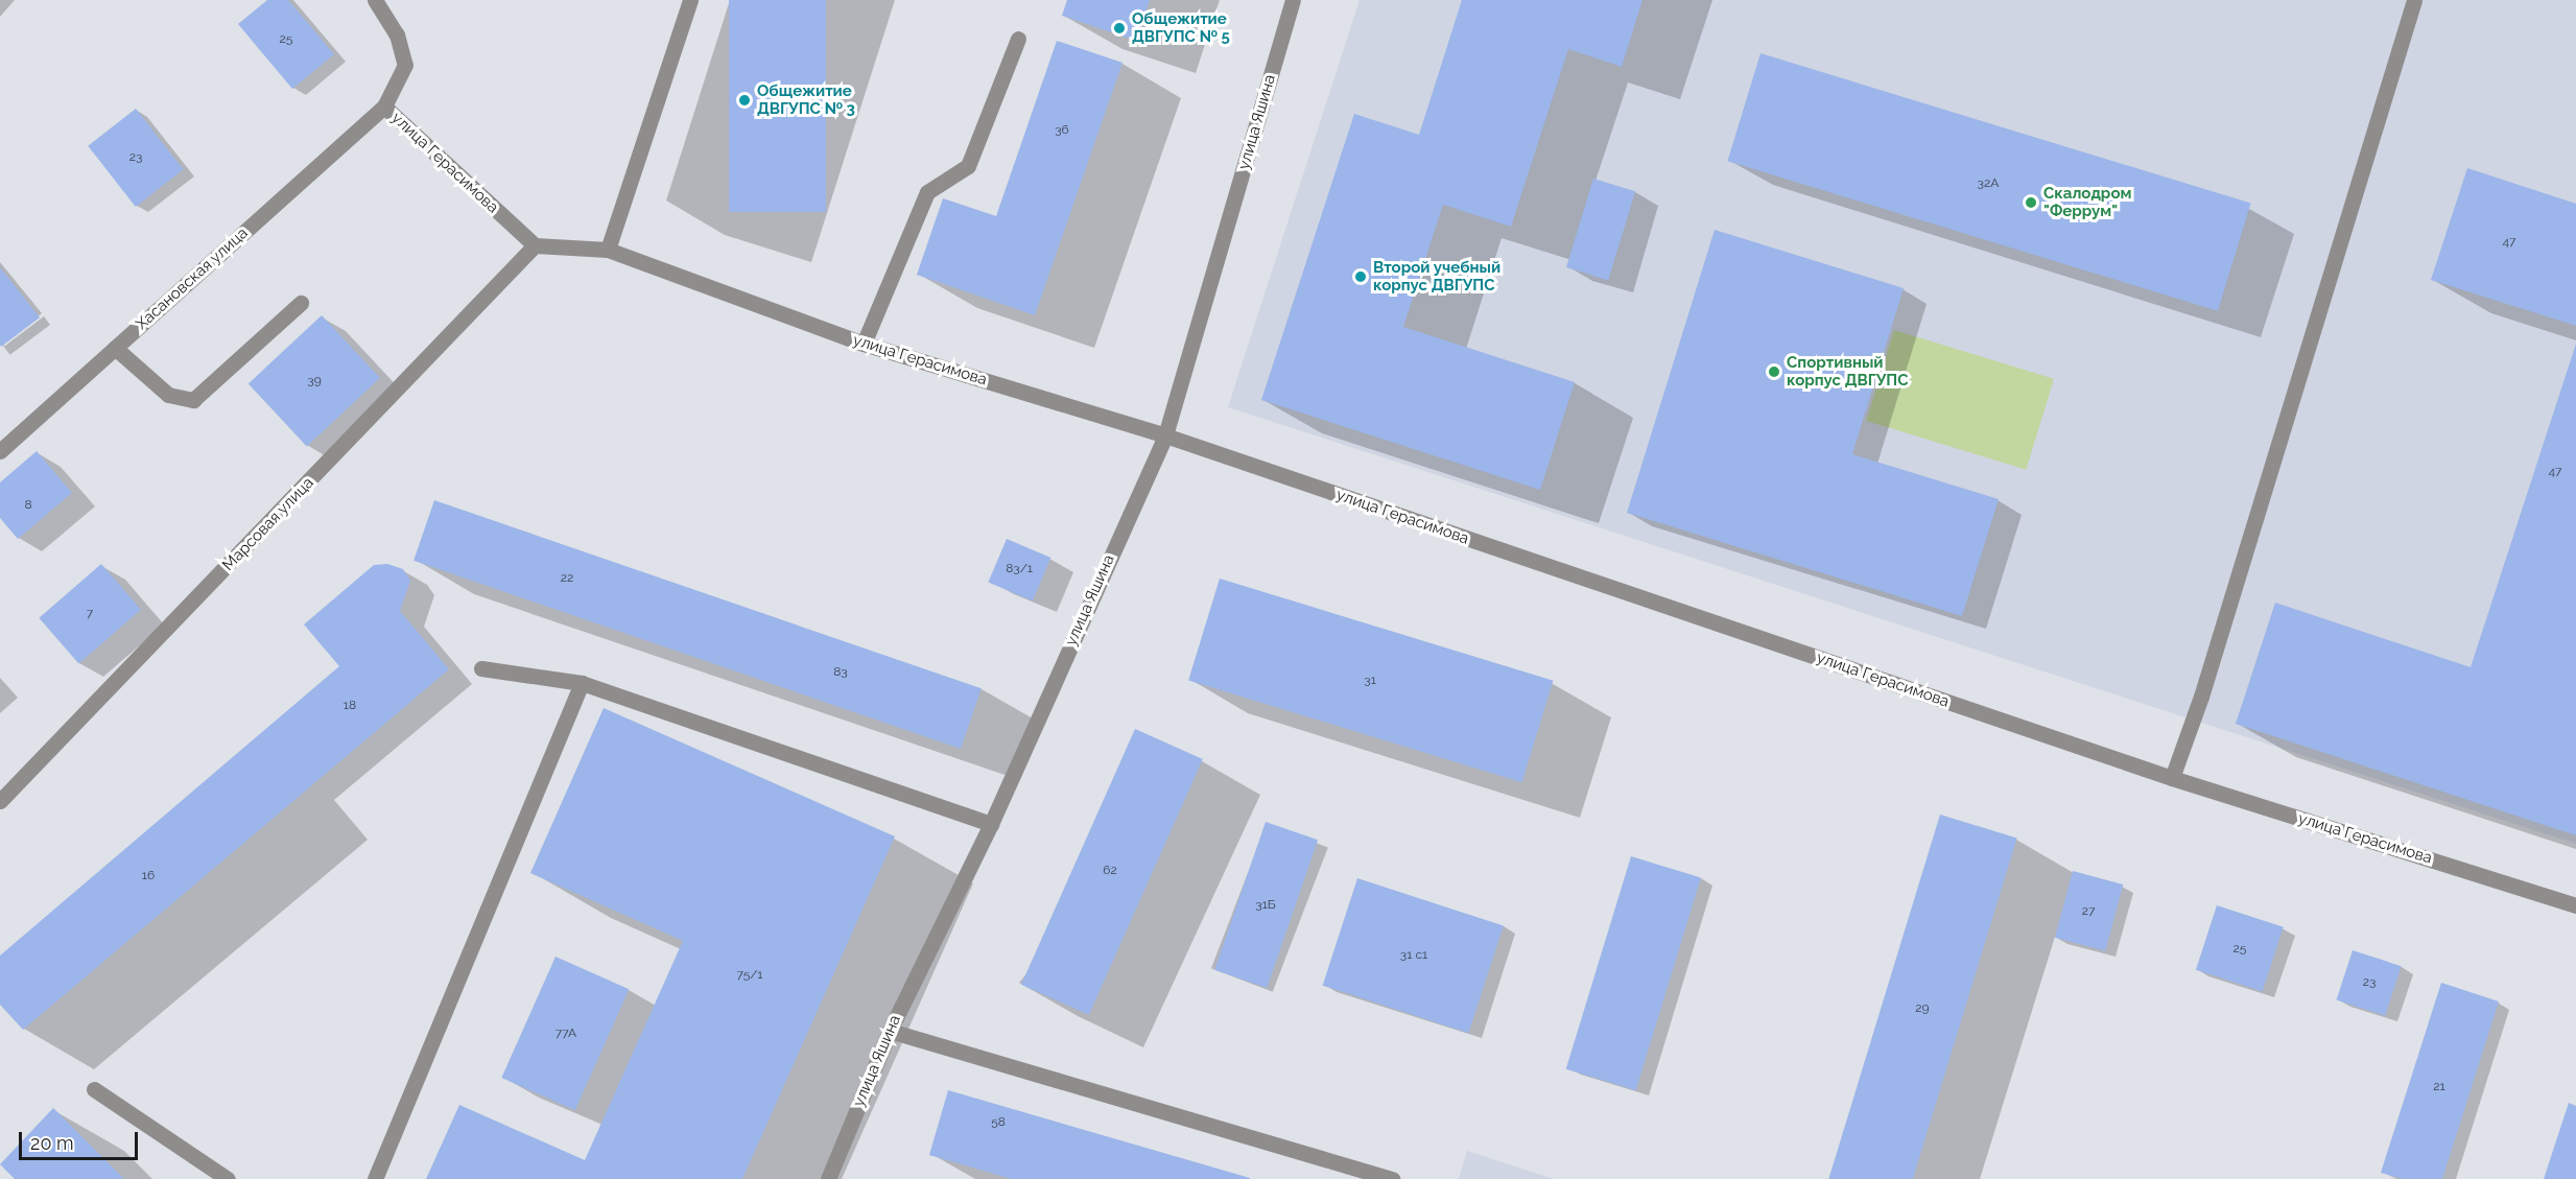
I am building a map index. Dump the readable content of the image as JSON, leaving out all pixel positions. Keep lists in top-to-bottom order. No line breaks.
{"streets":{"street":["улица Яшина","улица Герасимова","Хасановская улица","Марсовая улица"]},"crossings":[["улица Яшина","улица Герасимова"],["улица Герасимова","Хасановская улица"],["улица Герасимова","Марсовая улица"]],"places":["Общежитие ДВГУПС № 5","Общежитие ДВГУПС № 3","Скалодром \"Феррум\"","Второй учебный корпус ДВГУПС","Спортивный корпус ДВГУПС"],"house_numbers":["25","36","23","32А","47","39","47","8","83/1","22","7","83","31","18","62","16","31Б","27","25","31 с1","75/1","23","29","77А","21","58"],"scale_bar":"20 m"}
